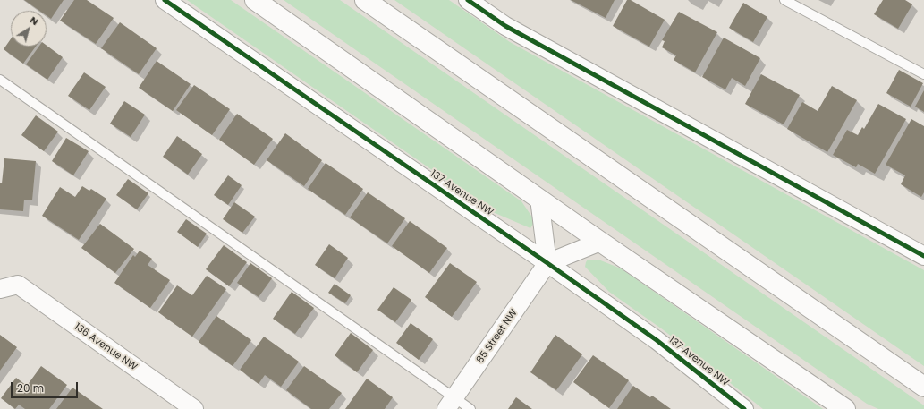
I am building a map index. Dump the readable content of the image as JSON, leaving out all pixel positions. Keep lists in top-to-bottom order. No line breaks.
{"streets":{"street":["137 Avenue NW","85 Street NW","136 Avenue NW"]},"crossings":[["137 Avenue NW","85 Street NW"]],"scale_bar":"20 m","north":"top right"}
